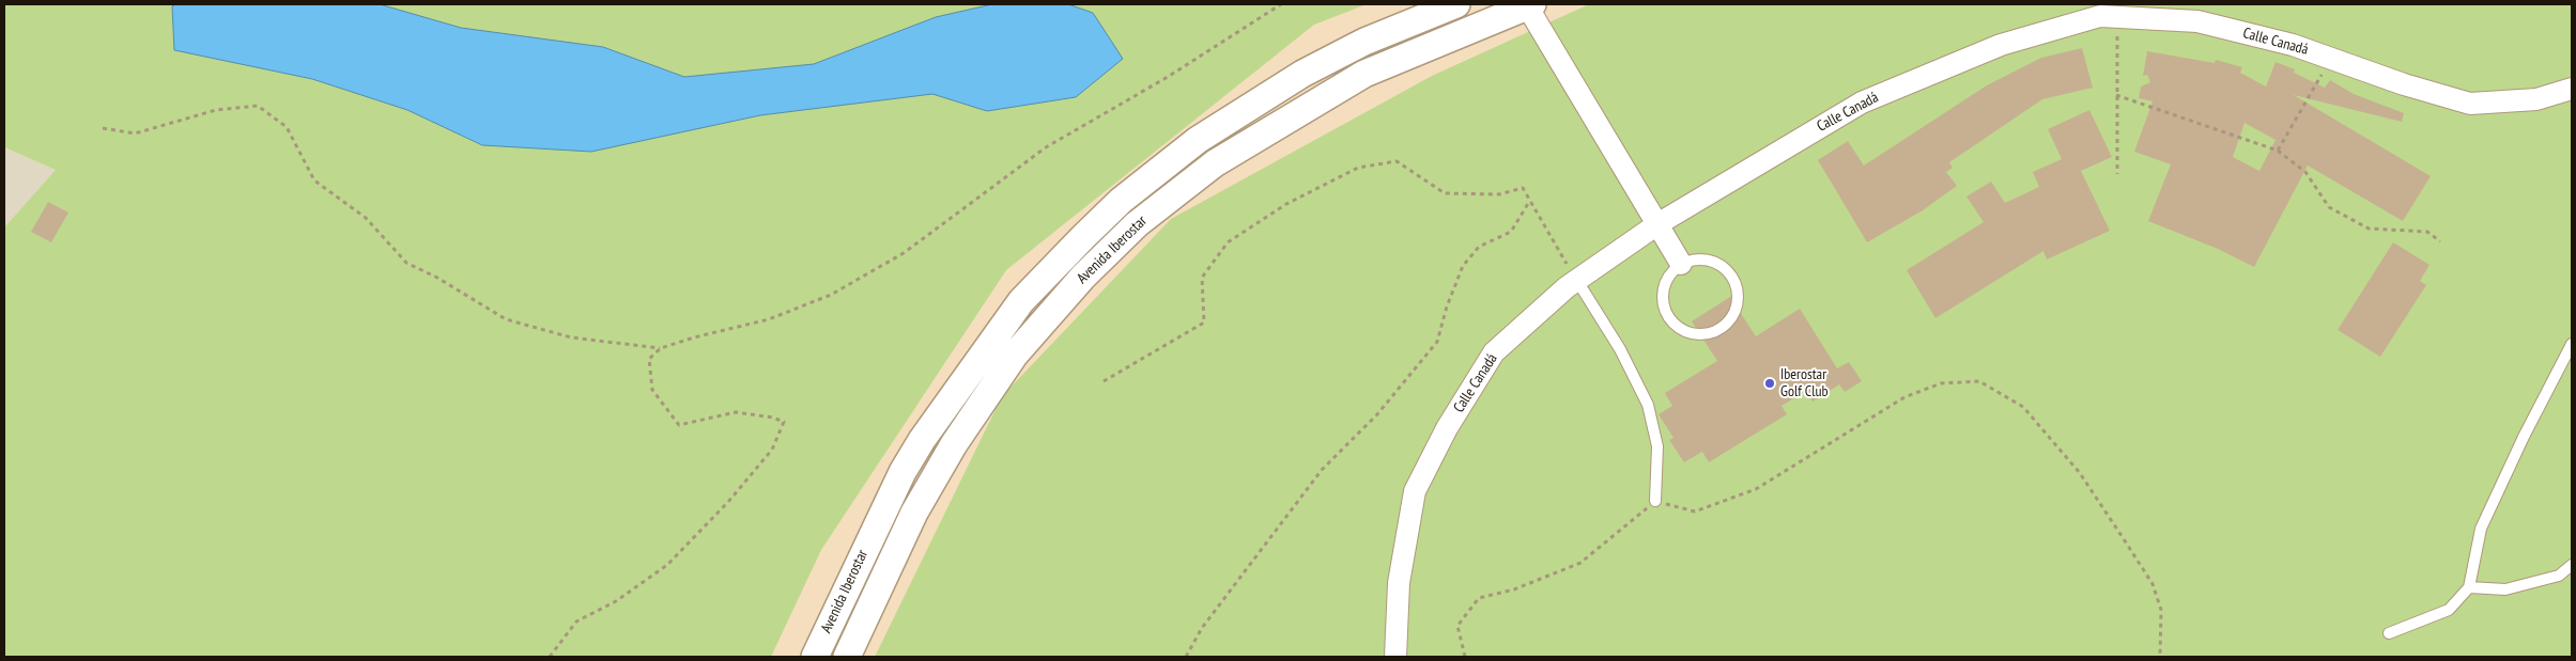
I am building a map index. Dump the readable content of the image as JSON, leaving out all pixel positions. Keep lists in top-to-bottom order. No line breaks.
{"streets":{"street":["Calle Canadá","Avenida Iberostar"]},"places":["Iberostar Golf Club"]}
